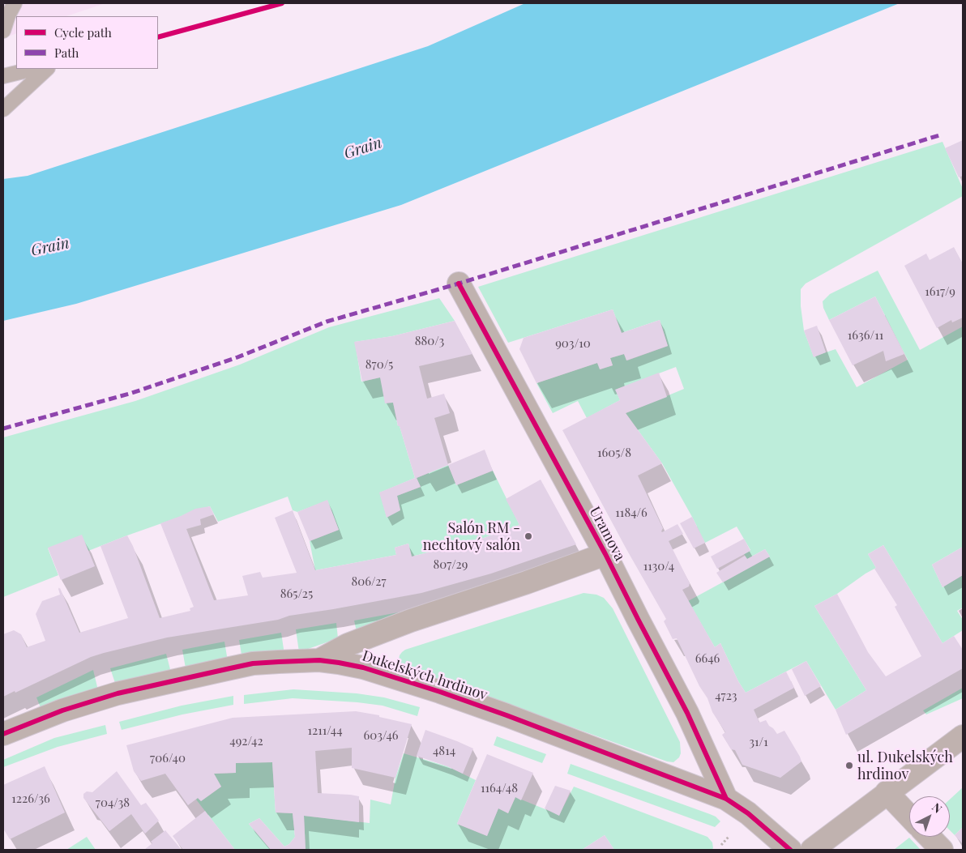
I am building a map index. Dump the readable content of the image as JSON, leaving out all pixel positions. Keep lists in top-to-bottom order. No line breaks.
{"streets":{"street":["Uramova","Dukelských hrdinov"]},"crossings":[["Uramova","Dukelských hrdinov"]],"water":["Grain"],"places":["Salón RM - nechtový salón","ul. Dukelských hrdinov"],"house_numbers":["1617/9","1636/11","880/3","903/10","870/5","1605/8","1184/6","807/29","1130/4","806/27","865/25","6646","4723","1211/44","603/46","492/42","31/1","4814","706/40","1164/48","1226/36","704/38"],"legend":["Cycle path","Path"],"north":"top right"}
